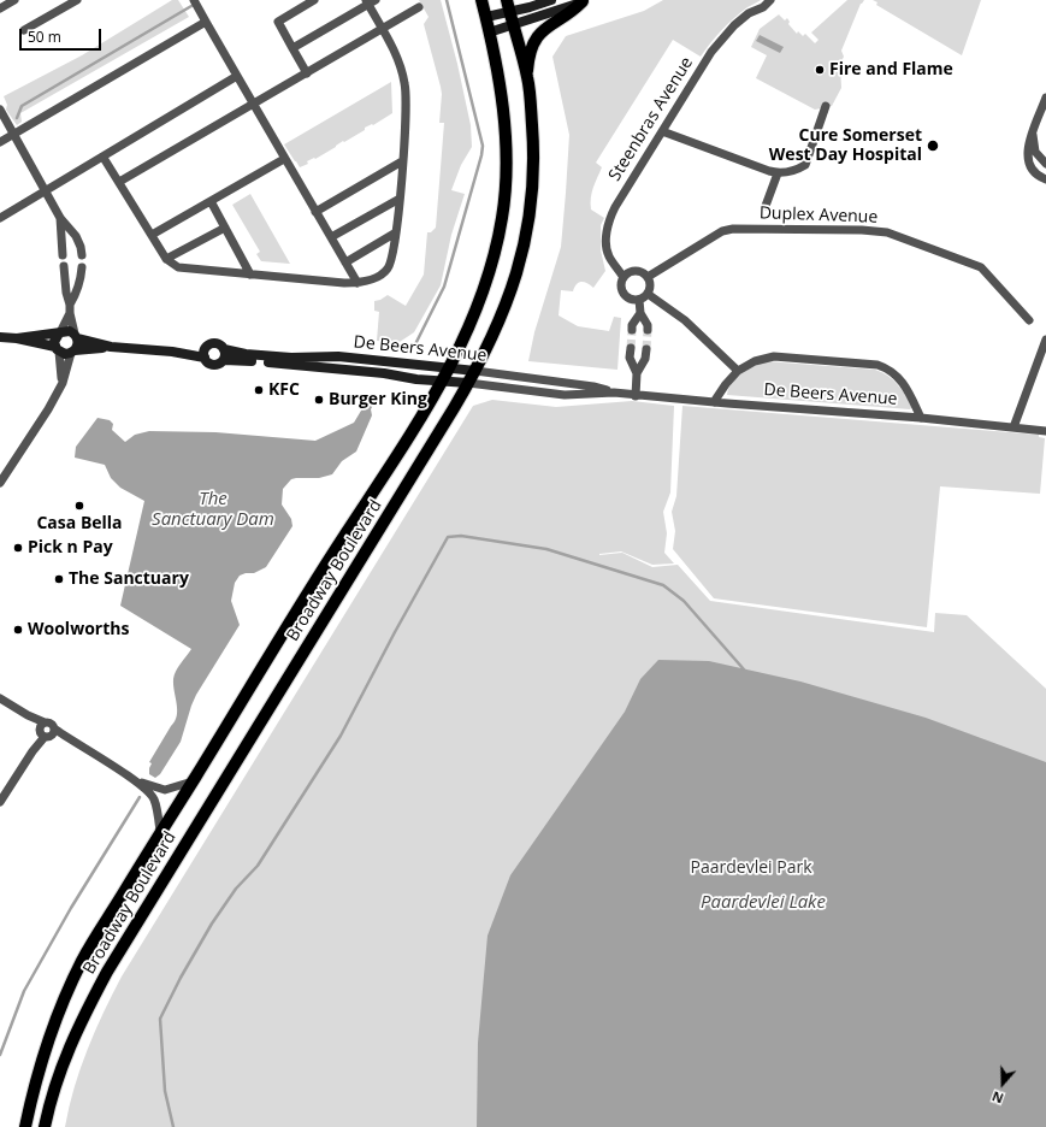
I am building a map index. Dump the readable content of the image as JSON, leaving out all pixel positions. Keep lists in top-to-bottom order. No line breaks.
{"streets":{"main road":["Broadway Boulevard"],"street":["Steenbras Avenue","Duplex Avenue","De Beers Avenue"]},"crossings":[["Steenbras Avenue","Duplex Avenue"],["De Beers Avenue","Broadway Boulevard"]],"water":["The Sanctuary Dam","Paardevlei Lake"],"parks":["Paardevlei Park"],"places":["Fire and Flame","Cure Somerset West Day Hospital","KFC","Burger King","Casa Bella","Pick n Pay","The Sanctuary","Woolworths"],"scale_bar":"50 m","north":"bottom"}
